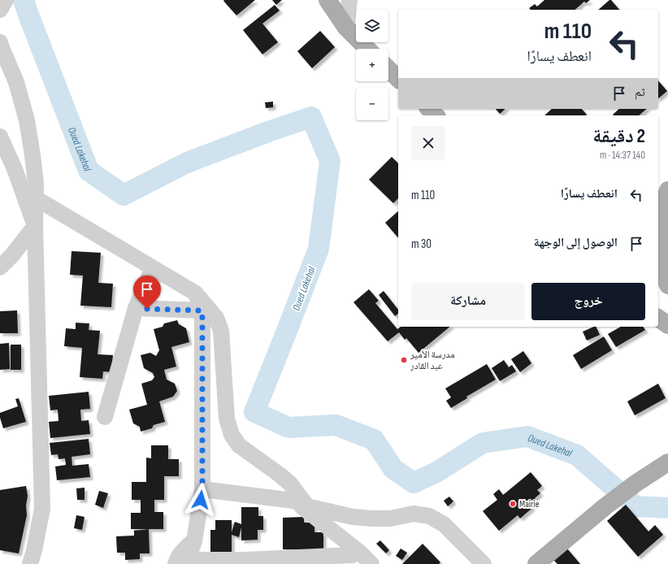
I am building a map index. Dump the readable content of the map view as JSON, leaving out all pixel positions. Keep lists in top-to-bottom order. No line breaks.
{"water":["Oued Lakehal"],"places":["مدرسة الأمير عبد القادر","Mairie"],"page":{"map_buttons":["+","−"],"turn":["110 m","انعطف يسارًا"],"then":"ثم","heading":["2 دقيقة","140 m · 14:37"],"list":[{"name":"انعطف يسارًا","value":"110 m"},{"name":"الوصول إلى الوجهة","value":"30 m"}],"buttons":["خروج","مشاركة"]}}
